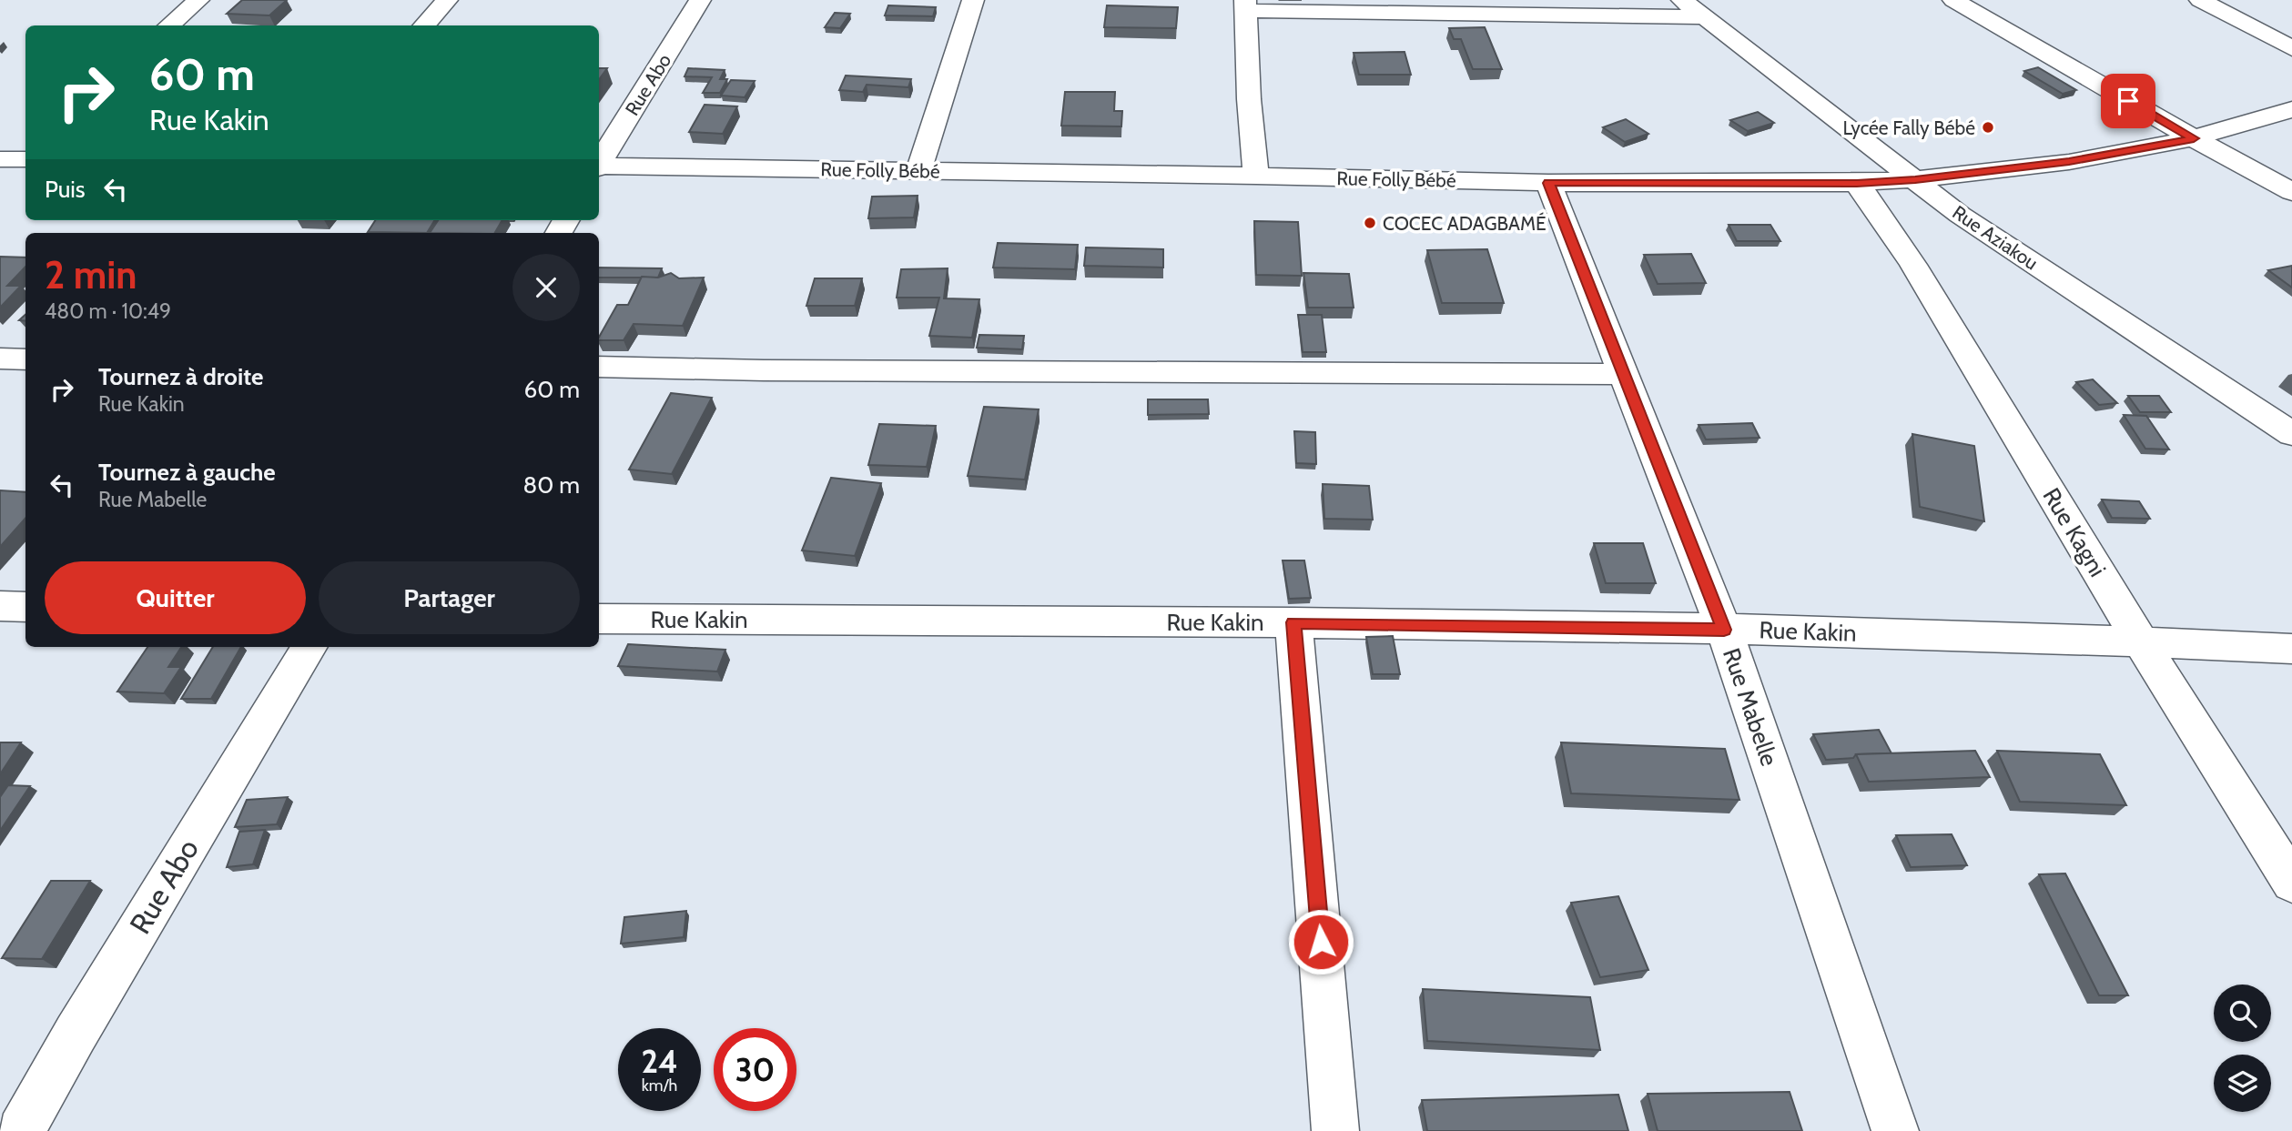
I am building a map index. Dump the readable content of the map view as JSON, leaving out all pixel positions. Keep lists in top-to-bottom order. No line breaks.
{"streets":{"street":["Rue Abo","Rue Folly Bébé","Rue Aziakou","Rue Kagni","Rue Kakin","Rue Mabelle"]},"crossings":[["Rue Folly Bébé","Rue Aziakou"],["Rue Folly Bébé","Rue Kagni"],["Rue Folly Bébé","Rue Mabelle"],["Rue Kagni","Rue Kakin"],["Rue Kakin","Rue Mabelle"]],"places":["Lycée Fally Bébé","COCEC ADAGBAMÉ"],"page":{"turn":["60 m","Rue Kakin"],"then":"Puis","heading":["2 min","480 m · 10:49"],"list":[{"name":"Tournez à droite","note":"Rue Kakin","value":"60 m"},{"name":"Tournez à gauche","note":"Rue Mabelle","value":"80 m"}],"buttons":["Quitter","Partager"],"speed":"24 km/h","limit":"30"}}
